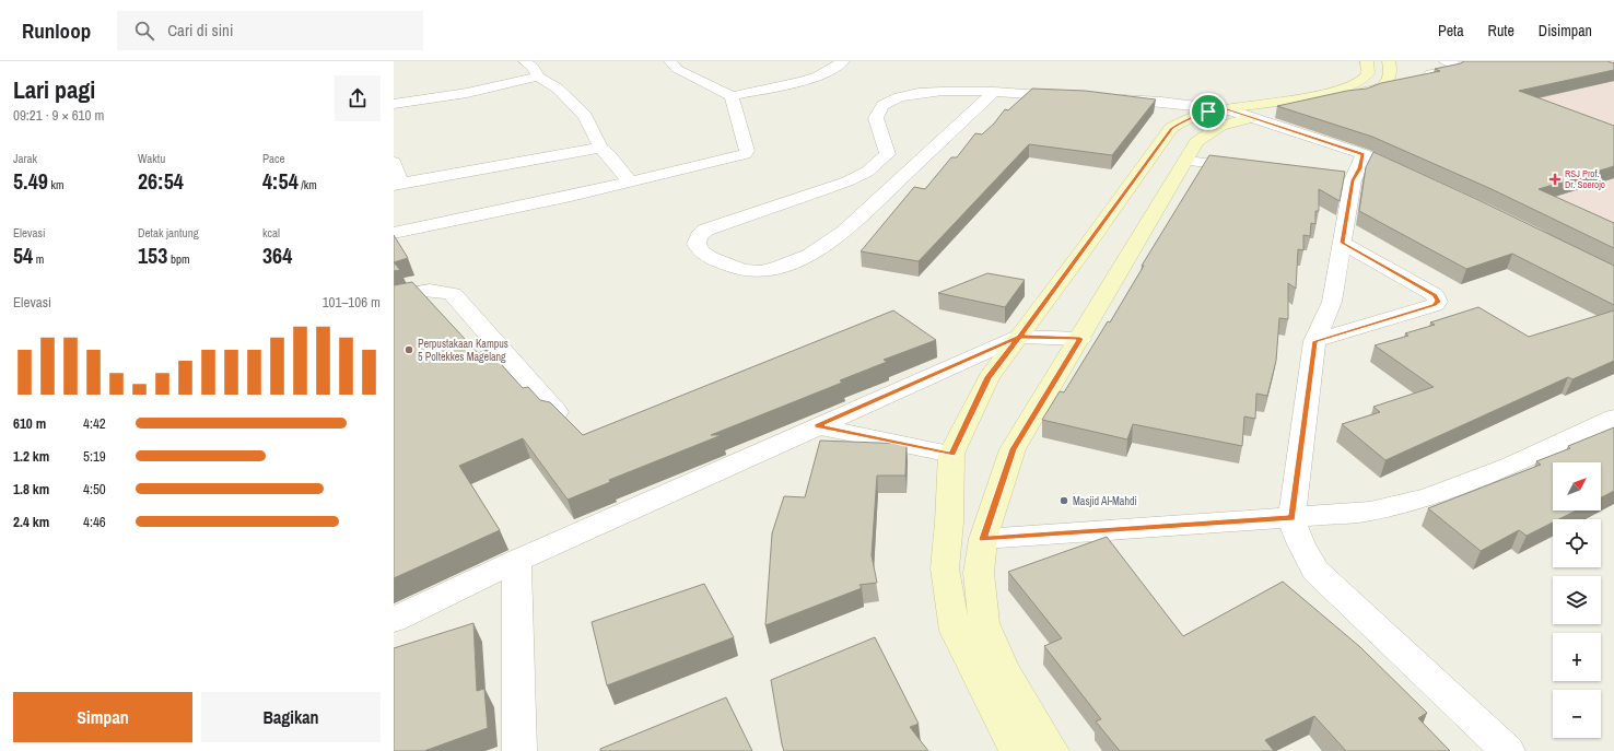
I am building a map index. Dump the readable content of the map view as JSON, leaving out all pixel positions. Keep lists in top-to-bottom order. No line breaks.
{"places":{"health":["RSJ Prof. Dr. Soerojo"],"other":["Perpustakaan Kampus 5 Poltekkes Magelang","Masjid Al-Mahdi"]},"north":"top right","page":{"header":"Runloop","search":"Cari di sini","nav":["Peta","Rute","Disimpan"],"heading":["Lari pagi","09:21 · 9 × 610 m"],"stats":[["Jarak","5.49 km"],["Waktu","26:54"],["Pace","4:54 /km"],["Elevasi","54 m"],["Detak jantung","153 bpm"],["kcal","364"]],"chart":["Elevasi","101–106 m"],"list":[{"name":"610 m","note":"4:42"},{"name":"1.2 km","note":"5:19"},{"name":"1.8 km","note":"4:50"},{"name":"2.4 km","note":"4:46"}],"map_buttons":["+","−"],"buttons":["Simpan","Bagikan"]}}
